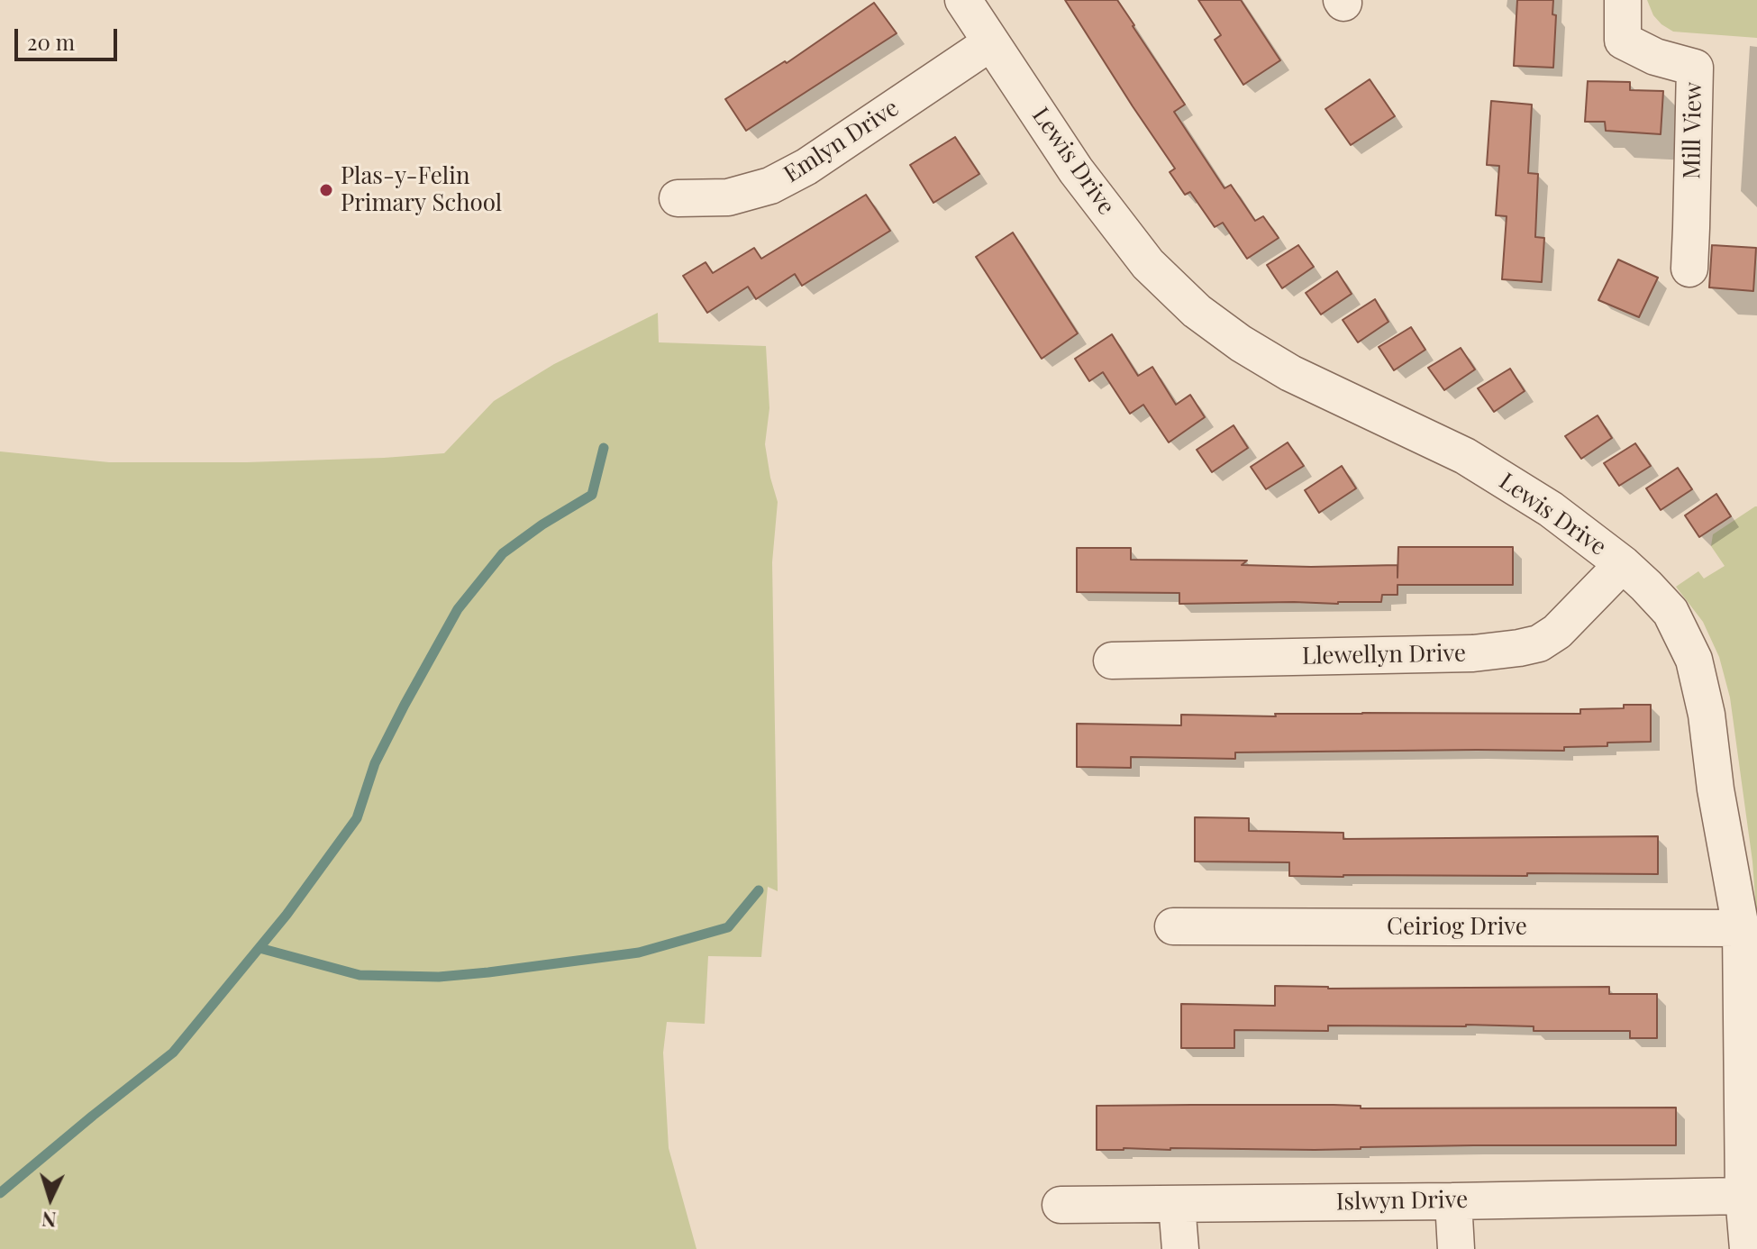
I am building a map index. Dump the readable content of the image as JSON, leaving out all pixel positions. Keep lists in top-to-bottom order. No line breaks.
{"streets":{"street":["Mill View","Emlyn Drive","Lewis Drive","Llewellyn Drive","Ceiriog Drive","Islwyn Drive"]},"crossings":[["Emlyn Drive","Lewis Drive"],["Lewis Drive","Llewellyn Drive"],["Lewis Drive","Ceiriog Drive"],["Lewis Drive","Islwyn Drive"]],"places":["Plas-y-Felin Primary School"],"scale_bar":"20 m","north":"bottom"}
